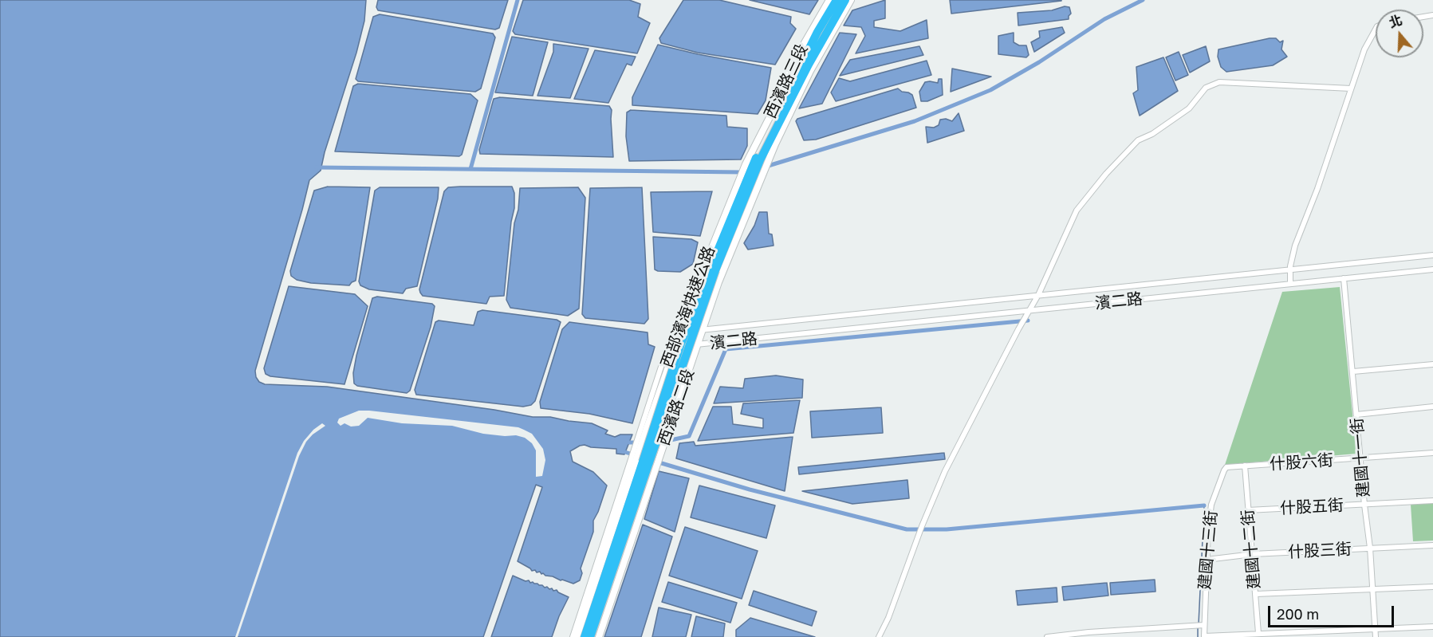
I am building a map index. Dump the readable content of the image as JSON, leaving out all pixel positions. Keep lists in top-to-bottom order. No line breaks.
{"streets":{"highway":["西部濱海快速公路"],"street":["西濱路三段","濱二路","西濱路二段","建國十一街","什股六街","什股五街","建國十二街","建國十三街","什股三街"]},"crossings":[["西濱路三段","西部濱海快速公路"],["濱二路","西濱路二段"],["濱二路","建國十一街"],["西部濱海快速公路","西濱路二段"],["建國十一街","什股六街"],["建國十一街","什股五街"],["建國十一街","什股三街"],["什股六街","建國十二街"],["什股六街","建國十三街"],["什股五街","建國十二街"],["建國十二街","什股三街"],["建國十三街","什股三街"]],"scale_bar":"200 m","north":"top"}
